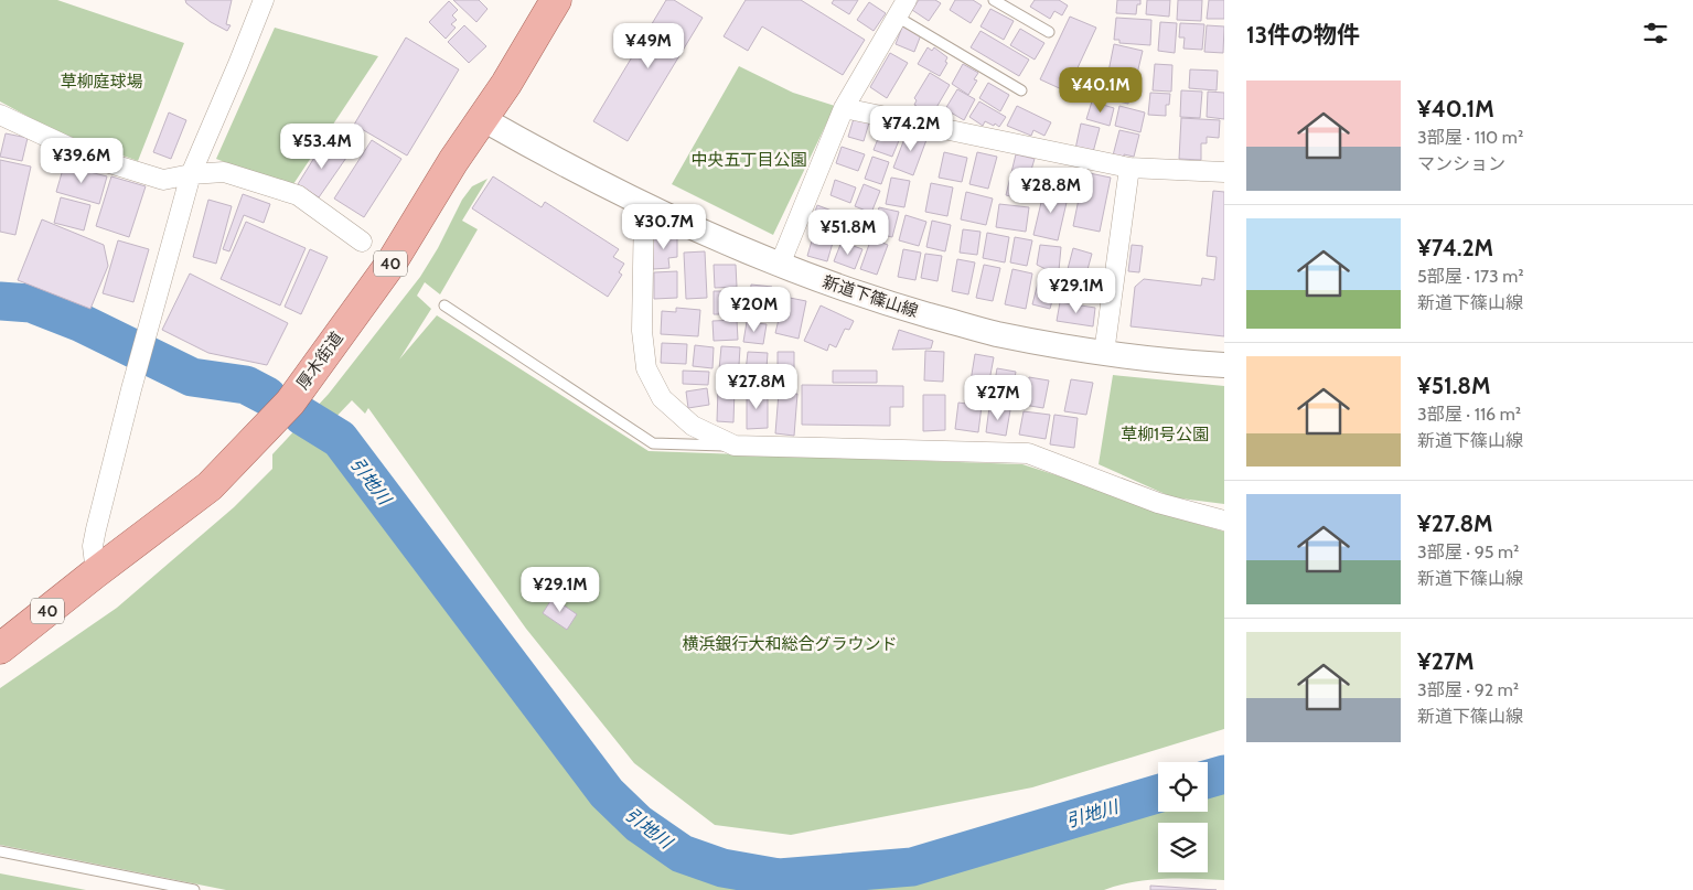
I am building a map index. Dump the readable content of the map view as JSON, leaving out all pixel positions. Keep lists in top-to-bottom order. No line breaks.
{"streets":{"main road":["40","厚木街道"],"street":["新道下篠山線"]},"crossings":[["新道下篠山線","厚木街道"]],"water":["引地川"],"parks":["草柳庭球場","中央五丁目公園","草柳1号公園","横浜銀行大和総合グラウンド"],"page":{"heading":"13件の物件","price":["¥49M","¥40.1M","¥74.2M","¥53.4M","¥39.6M","¥28.8M","¥30.7M","¥51.8M","¥29.1M","¥20M","¥27.8M","¥27M","¥29.1M"],"list":[{"name":"¥40.1M","note":"3部屋 · 110 m² · マンション"},{"name":"¥74.2M","note":"5部屋 · 173 m² · 新道下篠山線"},{"name":"¥51.8M","note":"3部屋 · 116 m² · 新道下篠山線"},{"name":"¥27.8M","note":"3部屋 · 95 m² · 新道下篠山線"},{"name":"¥27M","note":"3部屋 · 92 m² · 新道下篠山線"}]}}
